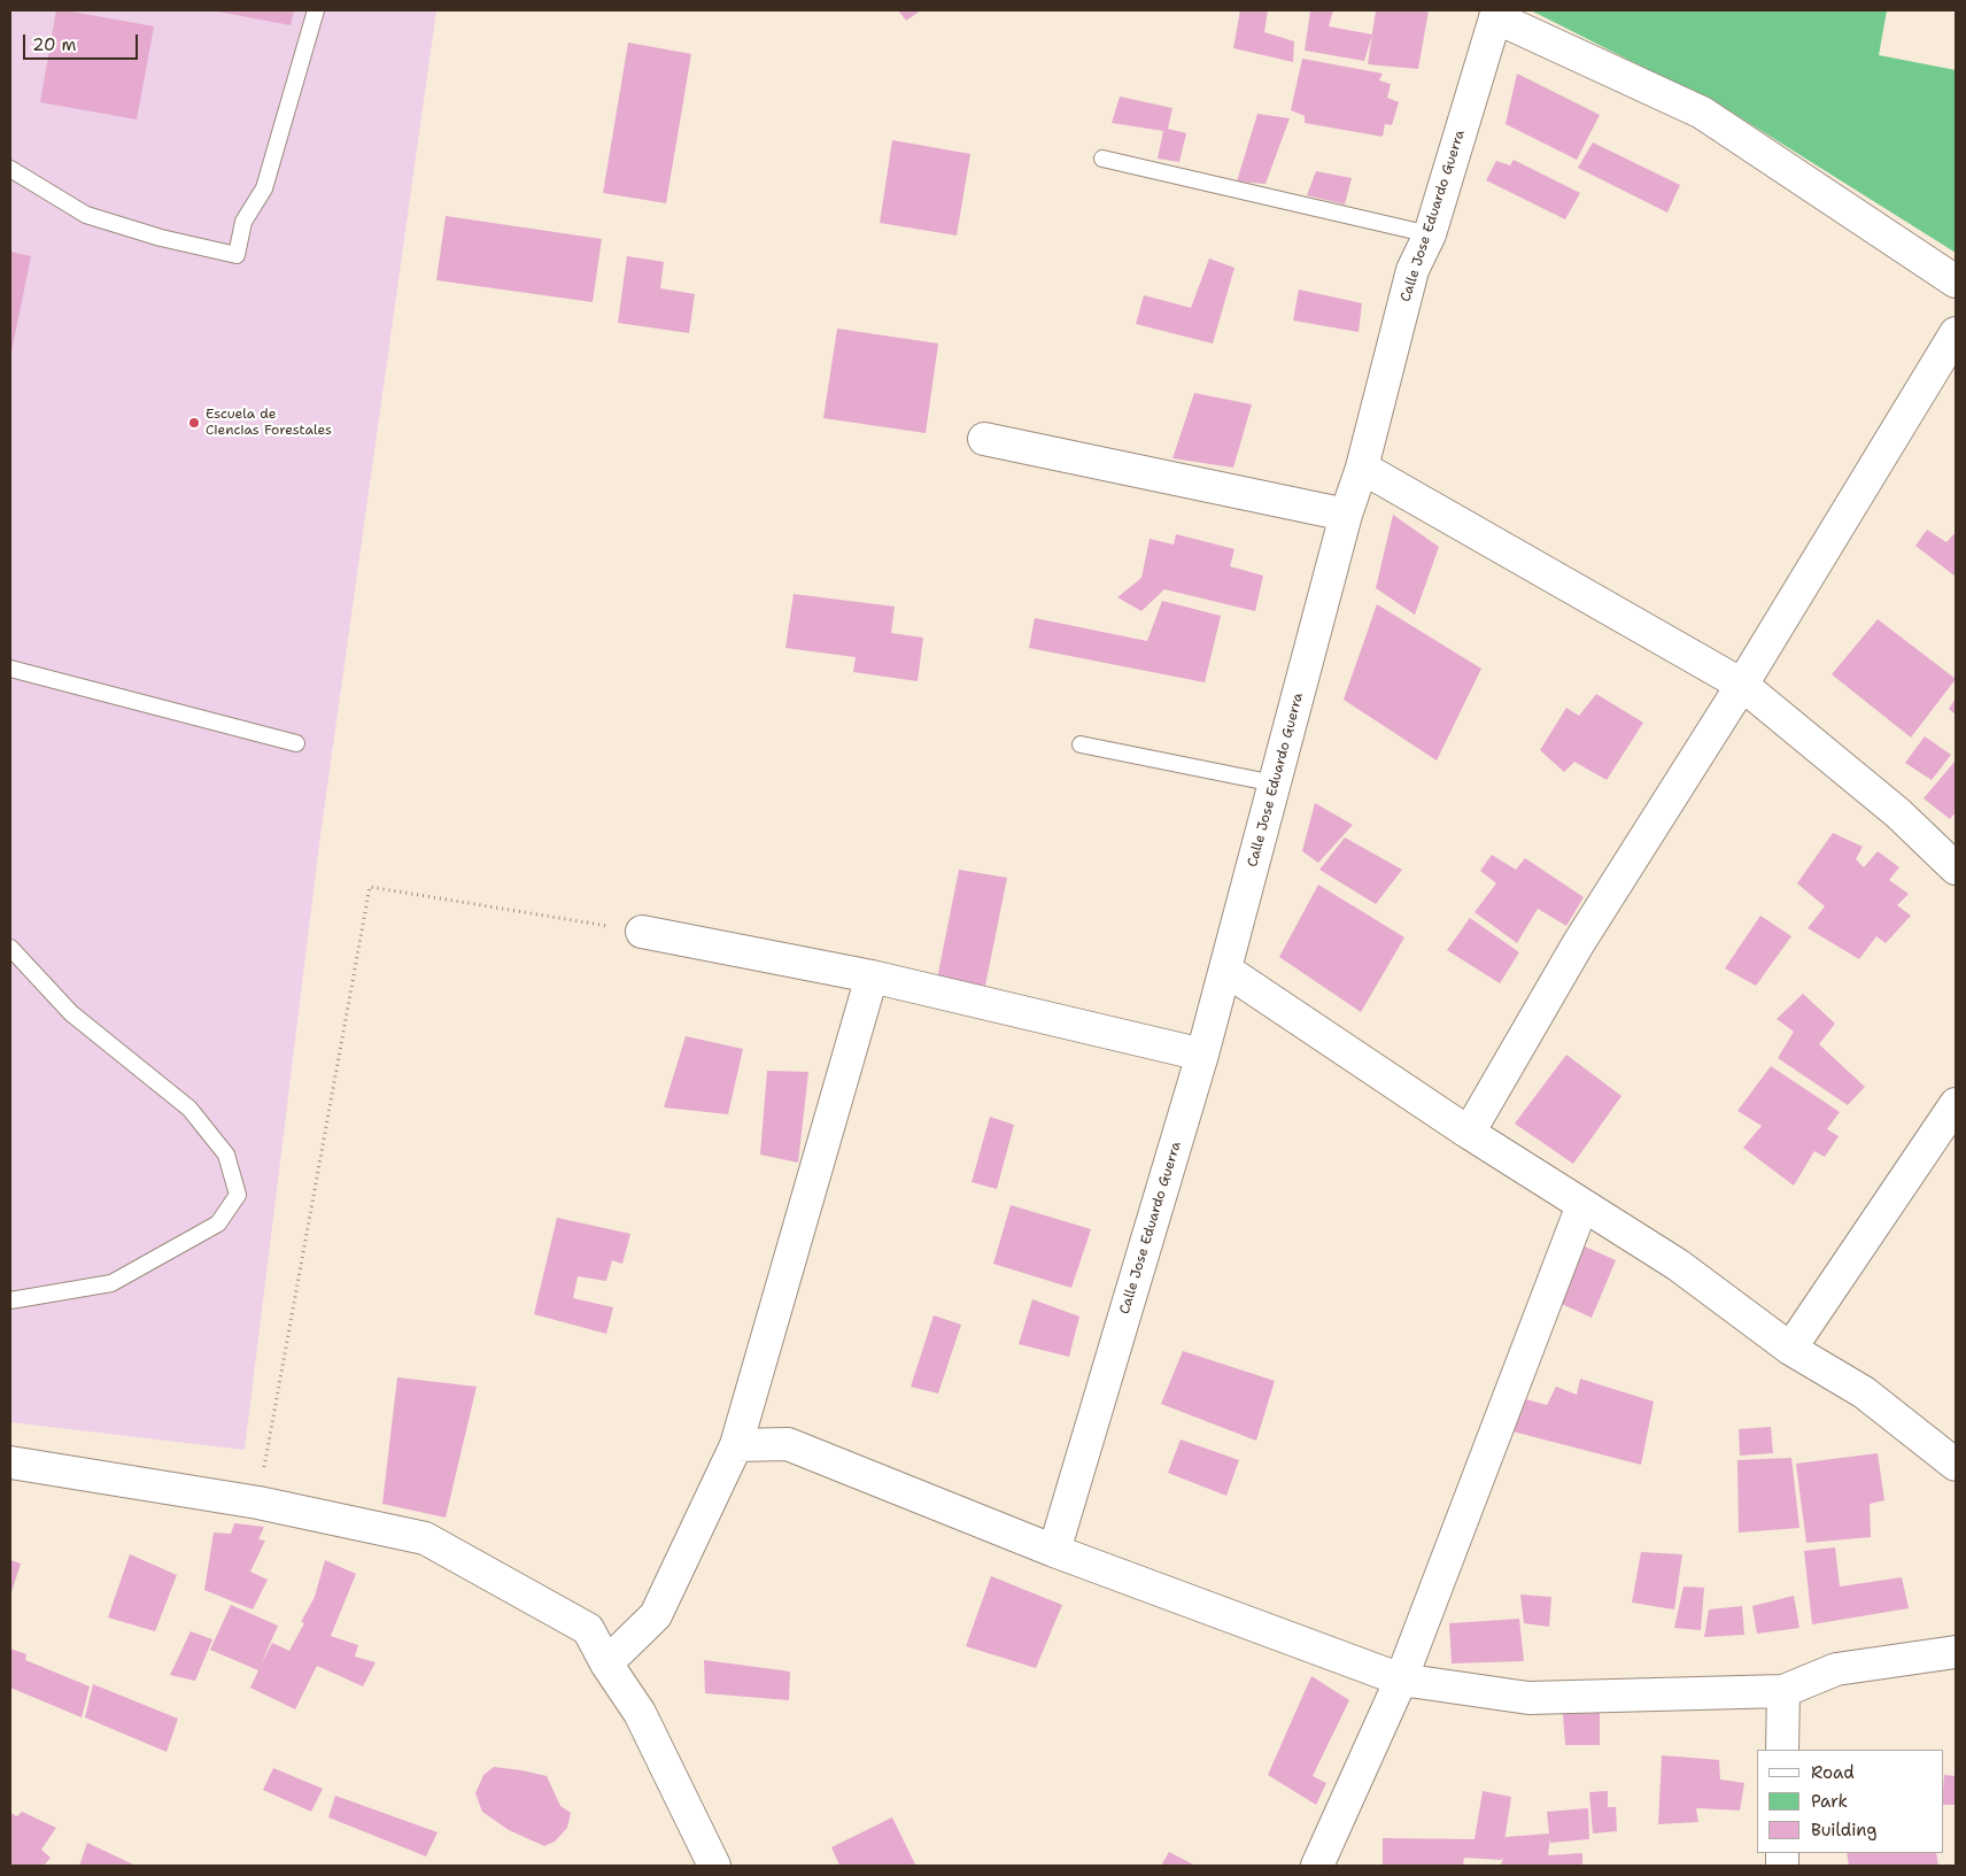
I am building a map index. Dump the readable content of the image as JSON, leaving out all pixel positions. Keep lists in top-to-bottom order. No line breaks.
{"streets":{"street":["Calle Jose Eduardo Guerra"]},"places":["Escuela de Ciencias Forestales"],"legend":["Road","Park","Building"],"scale_bar":"20 m"}
